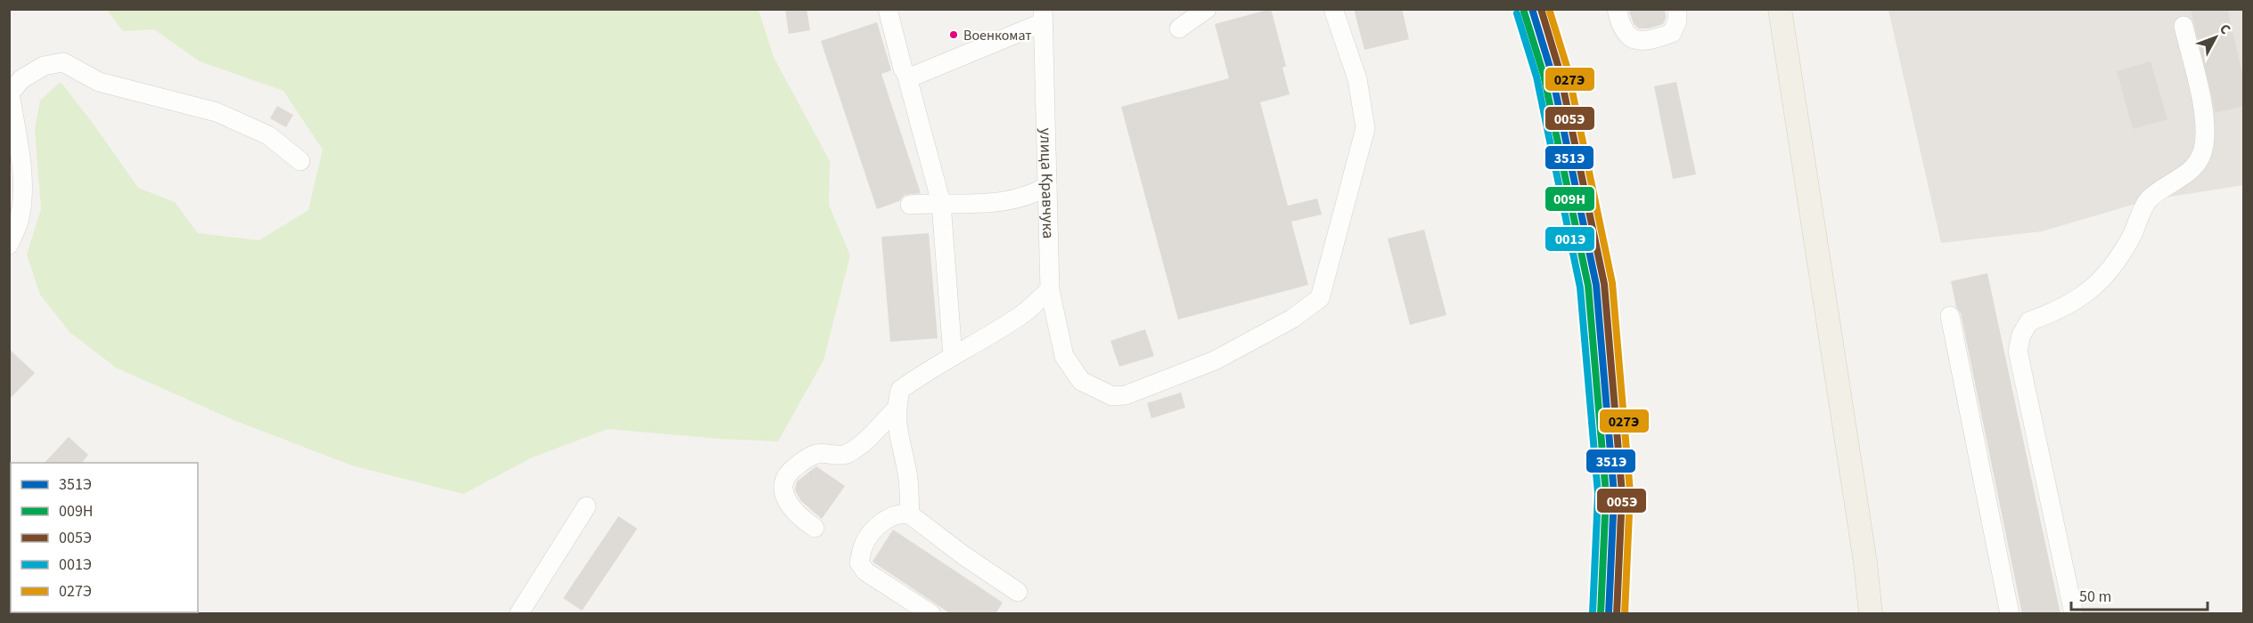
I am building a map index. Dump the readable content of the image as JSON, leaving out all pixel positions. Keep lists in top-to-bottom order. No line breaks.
{"streets":{"lane":["улица Кравчука"]},"places":["Военкомат"],"lines":["transit line 351Э","transit line 005Э","transit line 027Э","transit line 009Н","transit line 001Э"],"legend":["351Э","009Н","005Э","001Э","027Э"],"scale_bar":"50 m","north":"top right"}
